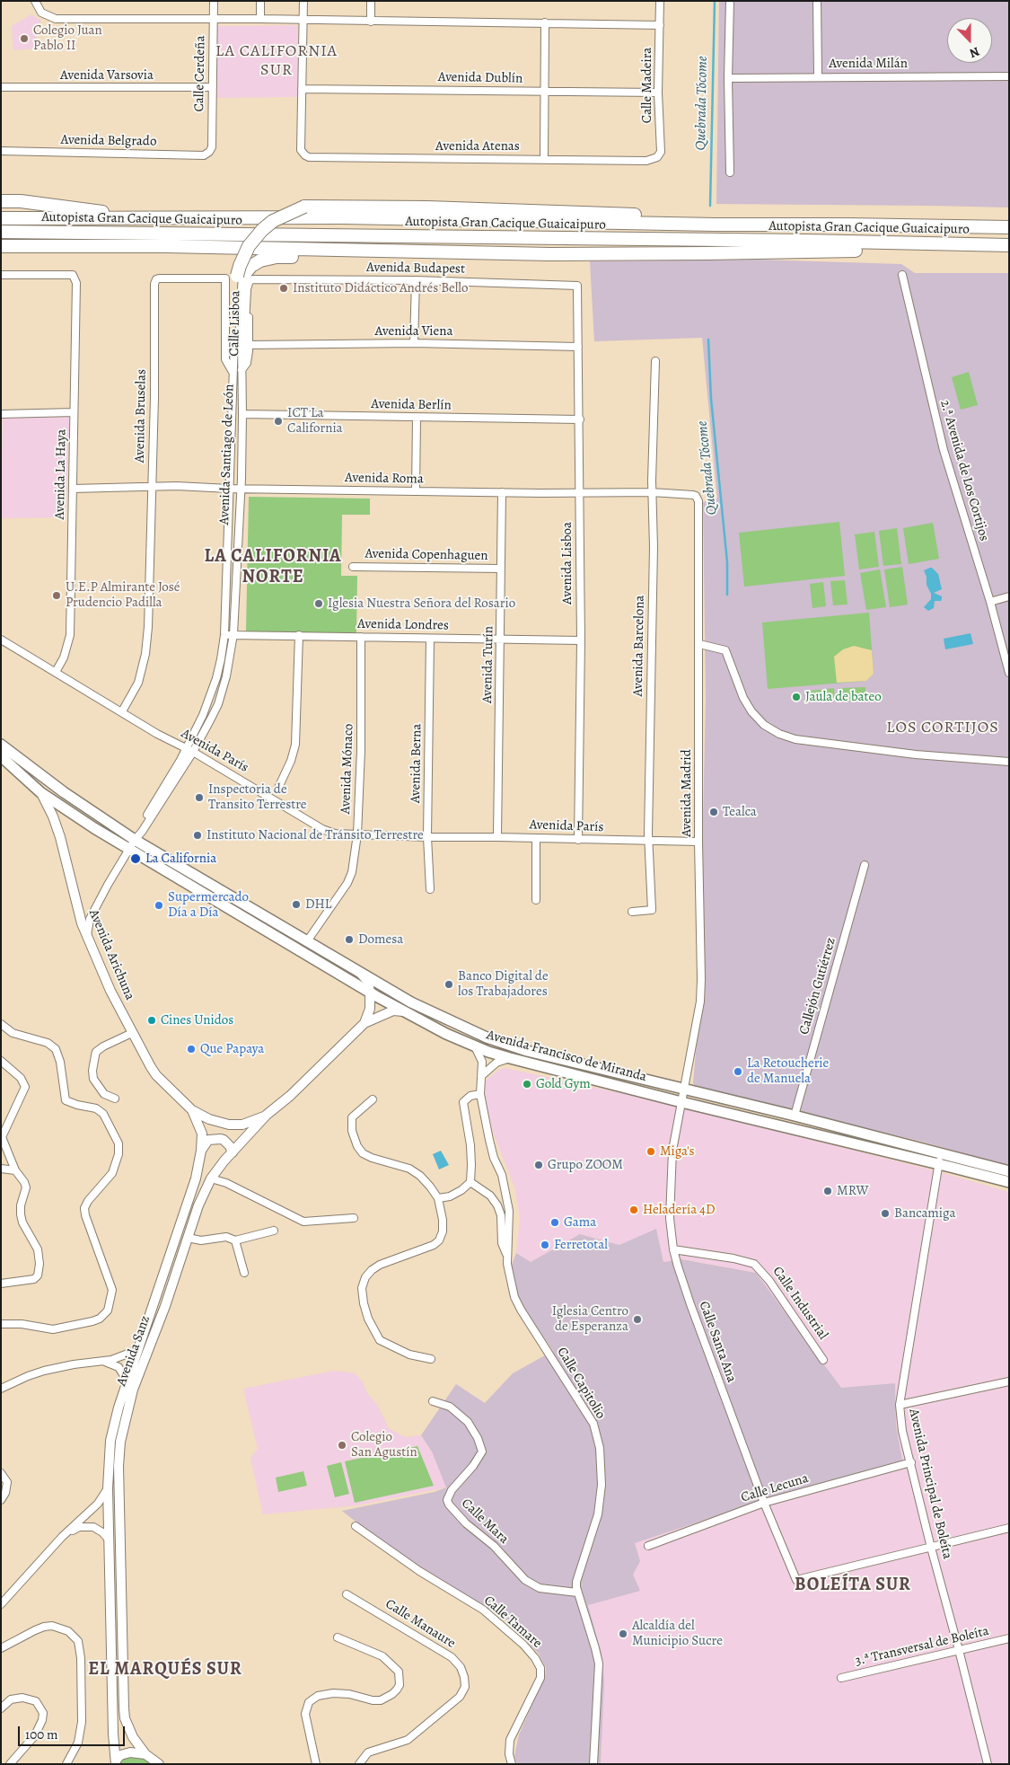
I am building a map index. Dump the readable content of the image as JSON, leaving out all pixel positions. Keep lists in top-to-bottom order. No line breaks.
{"streets":{"highway":["Autopista Gran Cacique Guaicaipuro"],"main road":["Avenida Francisco de Miranda"],"street":["Avenida Milán","Calle Cerdeña","Avenida Varsovia","Avenida Dublín","Calle Madeira","Avenida Belgrado","Avenida Atenas","Avenida Budapest","Calle Lisboa","Avenida Viena","Avenida Berlín","Avenida Bruselas","Avenida Santiago de León","2.ª Avenida de Los Cortijos","Avenida La Haya","Avenida Roma","Avenida Copenhaguen","Avenida Lisboa","Avenida Londres","Avenida Barcelona","Avenida Turín","Avenida París","Avenida Berna","Avenida Mónaco","Avenida Madrid","Avenida Arichuna","Callejón Gutiérrez","Calle Industrial","Calle Santa Ana","Avenida Sanz","Calle Capitolio","Avenida Principal de Boleíta","Calle Lecuna","Calle Mara","Calle Tamare","Calle Manaure","3.ª Transversal de Boleíta"]},"crossings":[["Calle Cerdeña","Avenida Varsovia"],["Calle Cerdeña","Avenida Belgrado"],["Avenida Dublín","Calle Madeira"],["Avenida Dublín","Avenida Atenas"],["Calle Madeira","Avenida Atenas"],["Avenida Budapest","Calle Lisboa"],["Avenida Budapest","Avenida Lisboa"],["Calle Lisboa","Avenida Viena"],["Calle Lisboa","Avenida Santiago de León"],["Avenida Viena","Avenida Santiago de León"],["Avenida Viena","Avenida Lisboa"],["Avenida Berlín","Avenida Santiago de León"],["Avenida Berlín","Avenida Lisboa"],["Avenida Bruselas","Avenida Santiago de León"],["Avenida Bruselas","Avenida Roma"],["Avenida Bruselas","Avenida París"],["Avenida Santiago de León","Avenida Roma"],["Avenida Santiago de León","Avenida Londres"],["Avenida Santiago de León","Avenida París"],["Avenida Santiago de León","Avenida Arichuna"],["Avenida Santiago de León","Avenida Francisco de Miranda"],["Avenida La Haya","Avenida Roma"],["Avenida La Haya","Avenida París"],["Avenida Roma","Avenida Lisboa"],["Avenida Roma","Avenida Barcelona"],["Avenida Roma","Avenida Turín"],["Avenida Roma","Avenida Madrid"],["Avenida Copenhaguen","Avenida Turín"],["Avenida Lisboa","Avenida Londres"],["Avenida Lisboa","Avenida París"],["Avenida Londres","Avenida Turín"],["Avenida Londres","Avenida Berna"],["Avenida Londres","Avenida Mónaco"],["Avenida Barcelona","Avenida París"],["Avenida Turín","Avenida París"],["Avenida París","Avenida Berna"],["Avenida París","Avenida Mónaco"],["Avenida París","Avenida Madrid"],["Avenida Mónaco","Avenida Francisco de Miranda"],["Avenida Madrid","Avenida Francisco de Miranda"],["Avenida Madrid","Calle Santa Ana"],["Avenida Arichuna","Avenida Francisco de Miranda"],["Avenida Arichuna","Avenida Sanz"],["Callejón Gutiérrez","Avenida Francisco de Miranda"],["Avenida Francisco de Miranda","Calle Santa Ana"],["Avenida Francisco de Miranda","Calle Capitolio"],["Avenida Francisco de Miranda","Avenida Principal de Boleíta"],["Calle Industrial","Calle Santa Ana"],["Calle Santa Ana","Avenida Principal de Boleíta"],["Calle Santa Ana","Calle Lecuna"],["Calle Capitolio","Calle Mara"],["Avenida Principal de Boleíta","Calle Lecuna"],["Avenida Principal de Boleíta","3.ª Transversal de Boleíta"]],"districts":["LA CALIFORNIA SUR","LA CALIFORNIA NORTE","LOS CORTIJOS","BOLEÍTA SUR","EL MARQUÉS SUR"],"water":["Quebrada Tócome"],"places":["Colegio Juan Pablo II","Instituto Didáctico Andrés Bello","ICT La California","U.E.P Almirante José Prudencio Padilla","Iglesia Nuestra Señora del Rosario","Jaula de bateo","Inspectoria de Transito Terrestre","Tealca","Instituto Nacional de Tránsito Terrestre","La California","DHL","Supermercado Día a Día","Domesa","Banco Digital de los Trabajadores","Cines Unidos","Que Papaya","La Retoucherie de Manuela","Gold Gym","Miga's","Grupo ZOOM","MRW","Heladería 4D","Bancamiga","Gama","Ferretotal","Iglesia Centro de Esperanza","Colegio San Agustín","Alcaldía del Municipio Sucre"],"scale_bar":"100 m","north":"bottom"}
